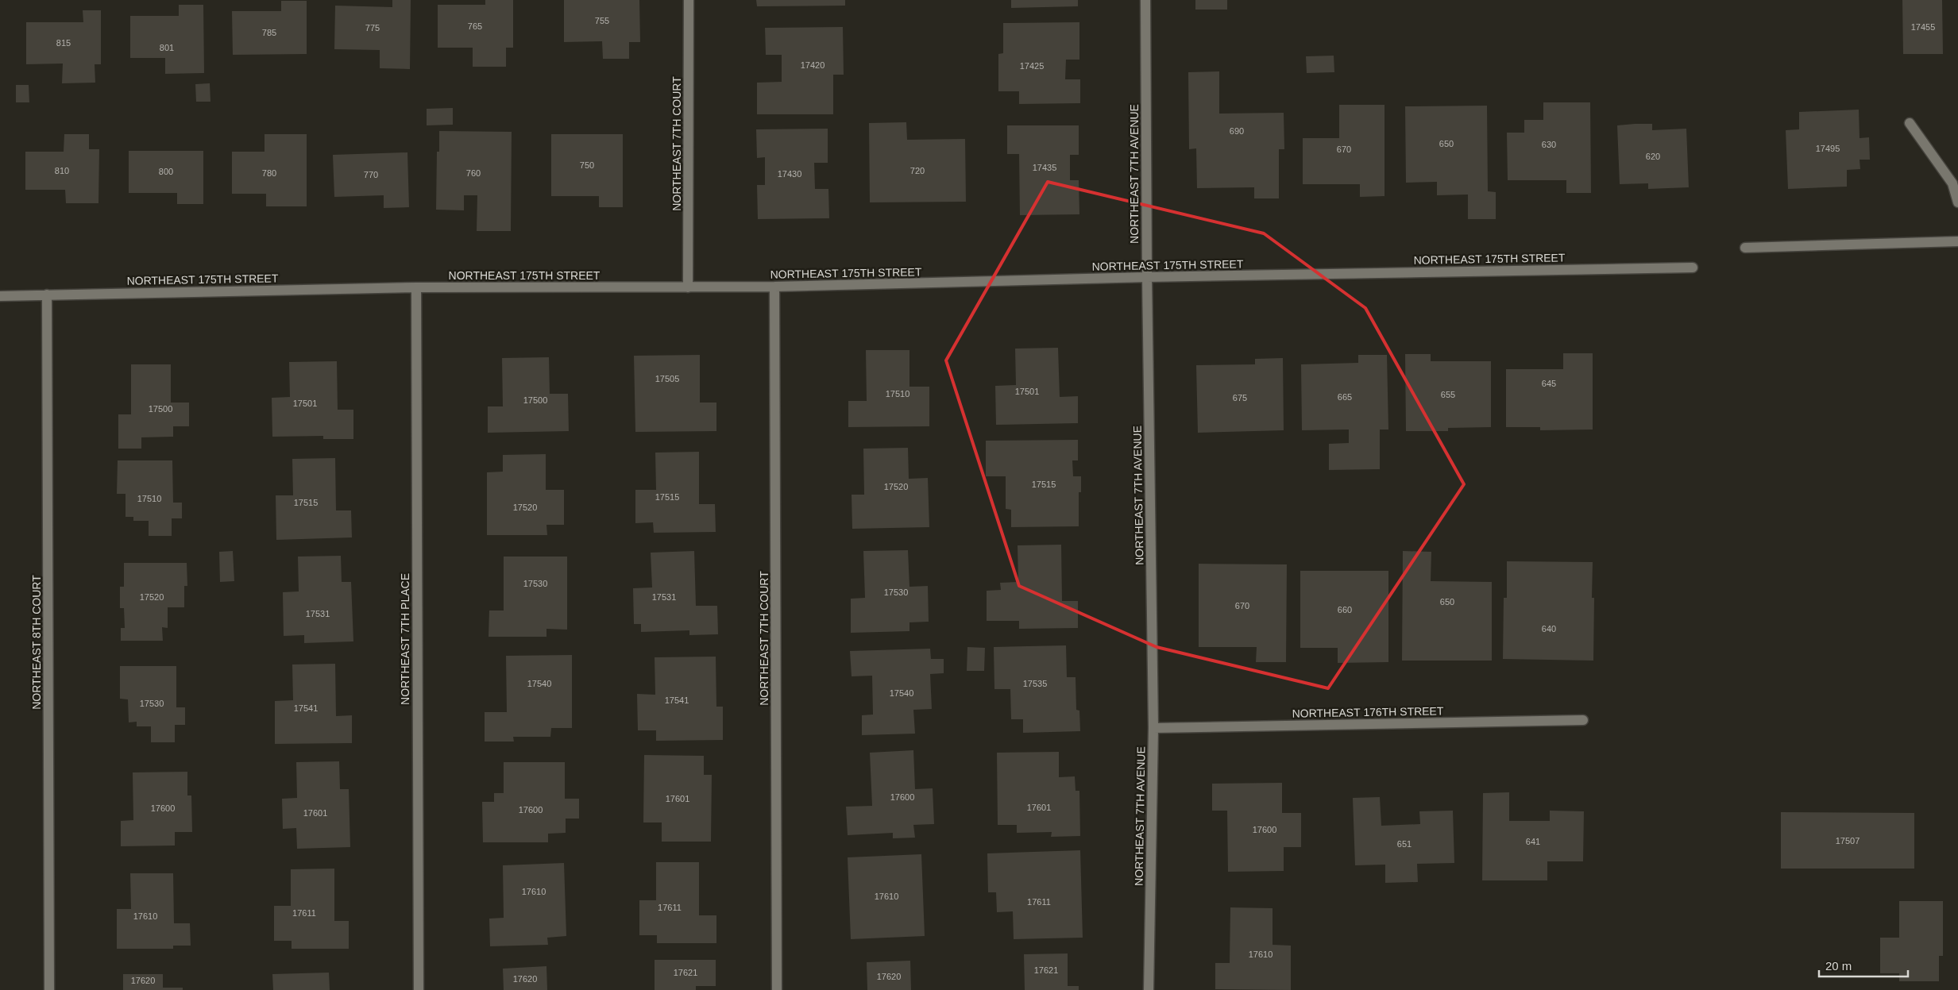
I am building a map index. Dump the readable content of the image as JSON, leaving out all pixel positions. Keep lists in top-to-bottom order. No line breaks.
{"streets":{"street":["NORTHEAST 7TH COURT","NORTHEAST 7TH AVENUE","NORTHEAST 175TH STREET","NORTHEAST 7TH PLACE","NORTHEAST 8TH COURT","NORTHEAST 176TH STREET"]},"crossings":[["NORTHEAST 7TH COURT","NORTHEAST 175TH STREET"],["NORTHEAST 7TH AVENUE","NORTHEAST 175TH STREET"],["NORTHEAST 7TH AVENUE","NORTHEAST 176TH STREET"],["NORTHEAST 175TH STREET","NORTHEAST 7TH PLACE"],["NORTHEAST 175TH STREET","NORTHEAST 8TH COURT"]],"house_numbers":["755","765","17455","775","785","815","801","17420","17425","690","650","630","17495","670","620","750","17435","810","720","800","780","760","17430","770","17505","645","17501","17510","655","665","675","17500","17501","17500","17515","17520","17515","17510","17515","17520","17530","17530","17520","17531","650","670","660","17531","640","17540","17535","17540","17541","17530","17541","17600","17601","17601","17600","17600","17601","17600","17507","641","651","17610","17610","17611","17611","17611","17610","17610","17621","17621","17620","17620","17620"],"scale_bar":"20 m"}
